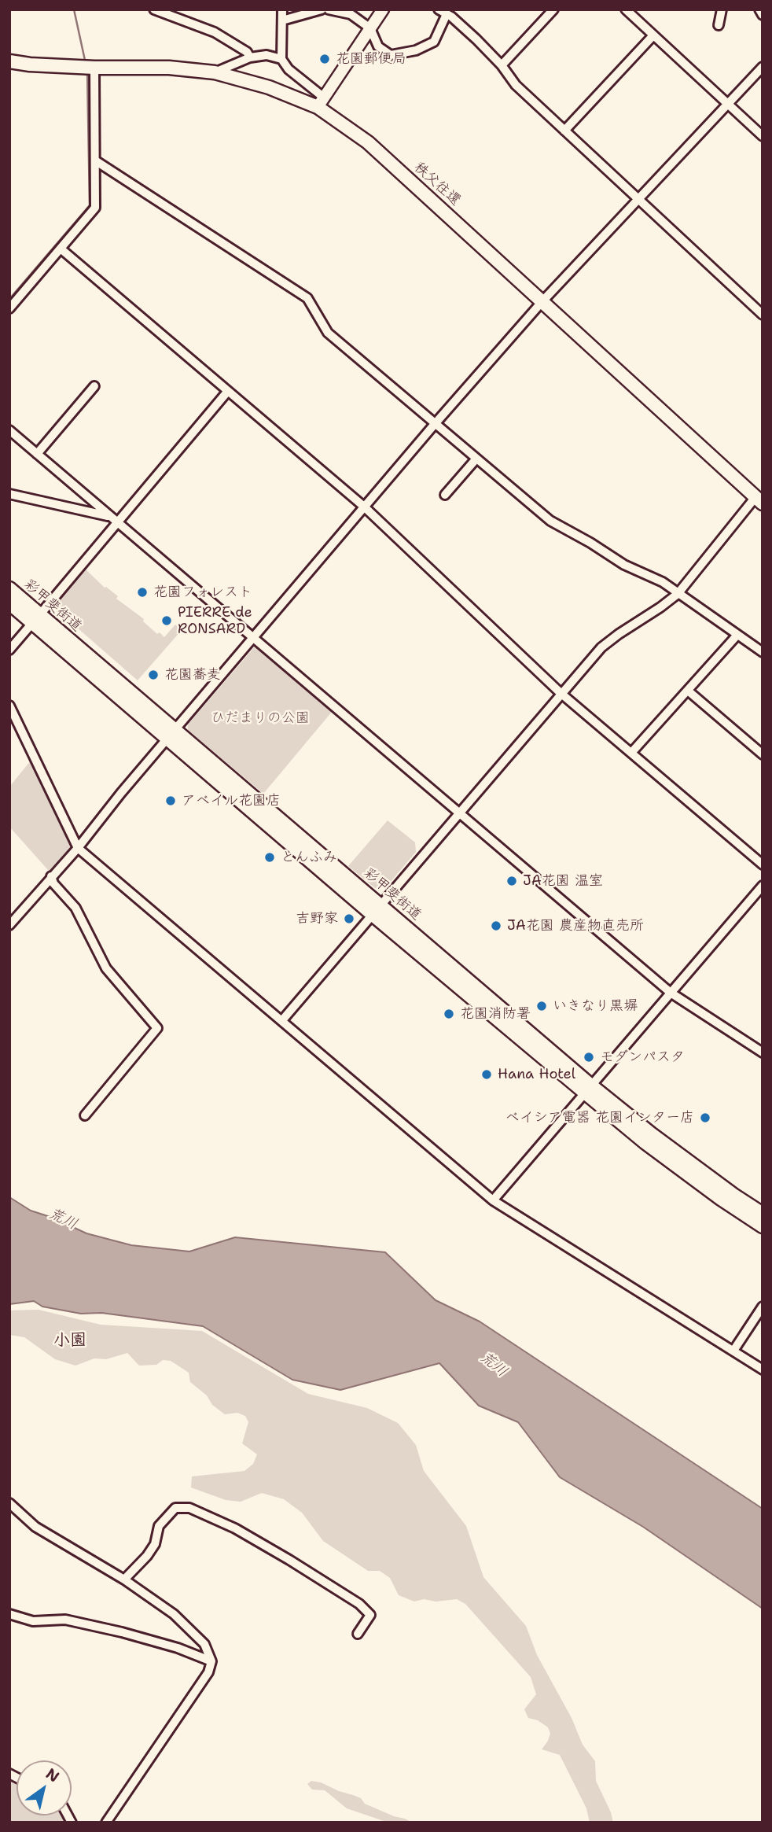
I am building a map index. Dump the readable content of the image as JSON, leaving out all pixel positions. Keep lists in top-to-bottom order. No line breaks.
{"streets":{"highway":["秩父往還","彩甲斐街道"]},"districts":["小園"],"water":["荒川"],"parks":["ひだまりの公園"],"places":["花園郵便局","花園フォレスト","PIERRE de RONSARD","花園蕎麦","アベイル花園店","とんふみ","JA花園 温室","吉野家","JA花園 農産物直売所","いきなり黒塀","花園消防署","モダンパスタ","Hana Hotel","ベイシア電器 花園インター店"],"north":"top right"}
